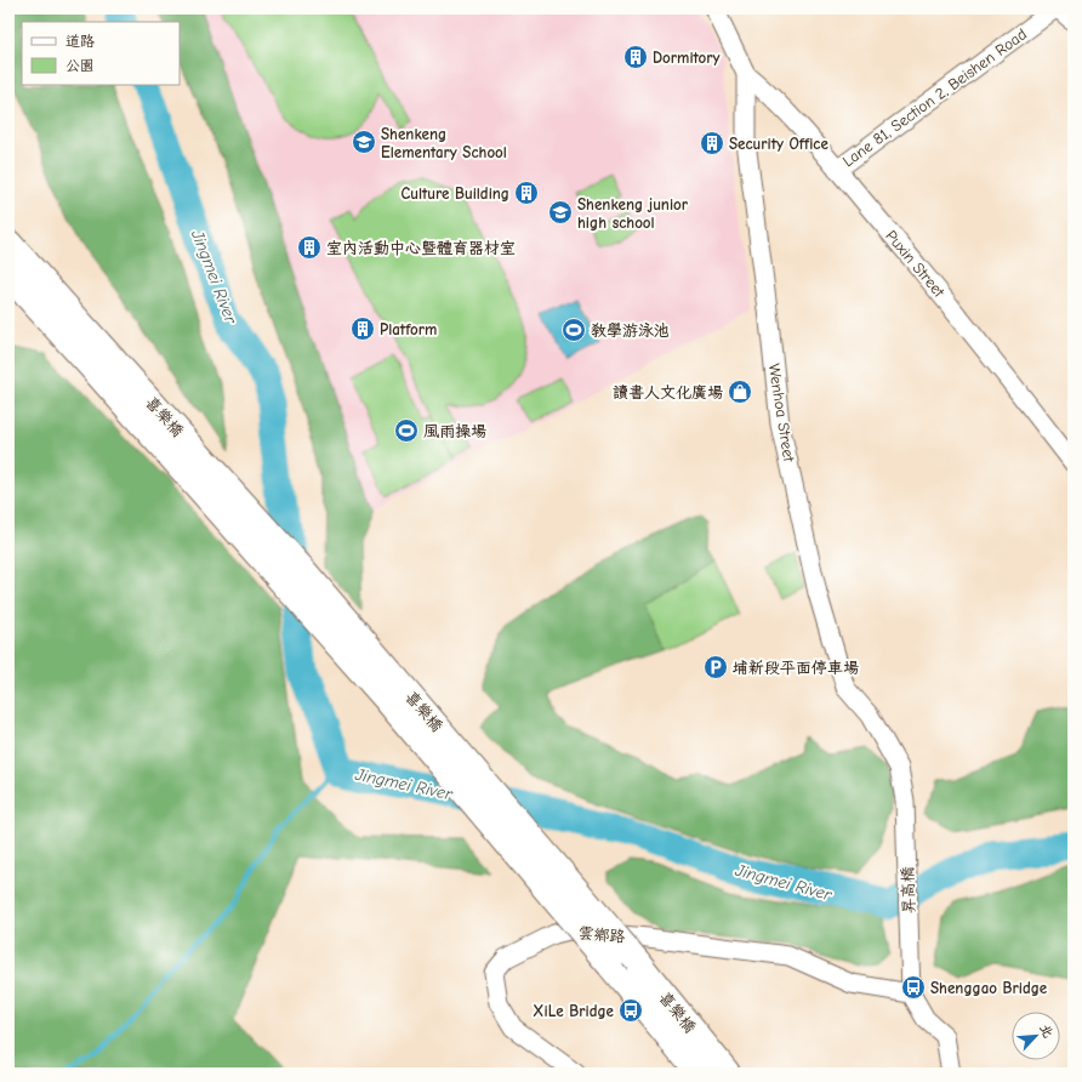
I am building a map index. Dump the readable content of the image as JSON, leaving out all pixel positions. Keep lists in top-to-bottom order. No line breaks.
{"streets":{"main road":["喜樂橋"],"street":["Lane 81, Section 2, Beishen Road","Puxin Street","Wenhoa Street","昇高橋","雲鄉路"]},"crossings":[["Lane 81, Section 2, Beishen Road","Puxin Street"],["Puxin Street","Wenhoa Street"],["Wenhoa Street","昇高橋"],["昇高橋","雲鄉路"]],"water":["Jingmei River"],"places":{"building":["Dormitory","Security Office","Culture Building","室內活動中心暨體育器材室","Platform"],"school or university":["Shenkeng Elementary School","Shenkeng junior high school"],"sports":["教學游泳池","風雨操場"],"shop":["讀書人文化廣場"],"parking":["埔新段平面停車場"],"bus stop":["Shenggao Bridge","XiLe Bridge"]},"legend":["道路","公園"],"north":"top right"}
